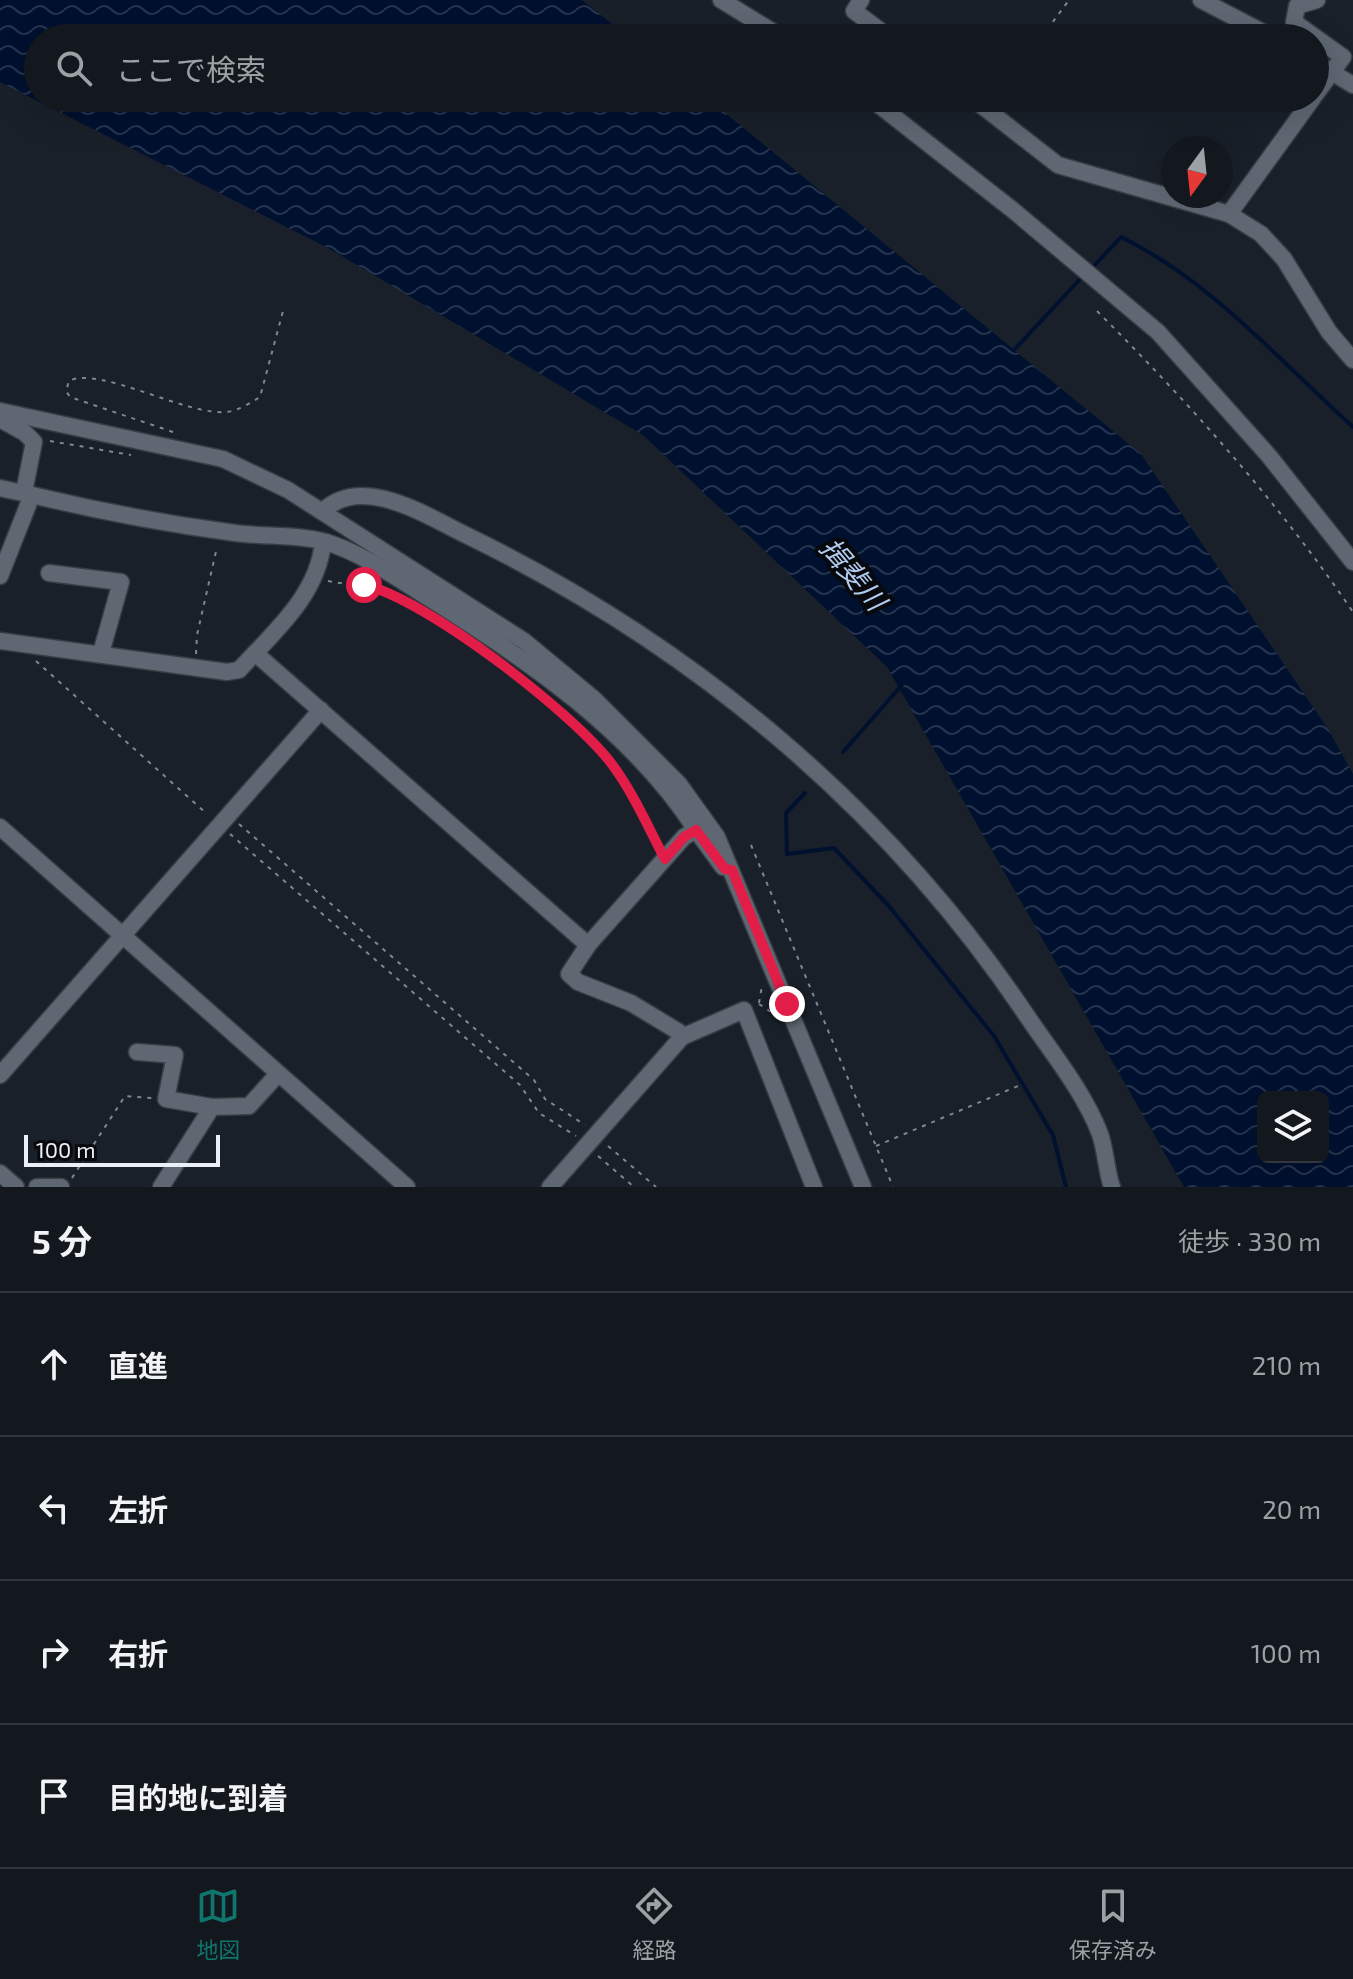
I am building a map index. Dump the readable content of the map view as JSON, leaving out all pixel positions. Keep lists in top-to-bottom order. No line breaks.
{"water":["揖斐川"],"scale_bar":"100 m","north":"bottom","page":{"search":"ここで検索","scale":"100 m","heading":["5 分","徒歩 · 330 m"],"list":[["直進","210 m"],["左折","20 m"],["右折","100 m"],"目的地に到着"],"nav":["地図","経路","保存済み"]}}
